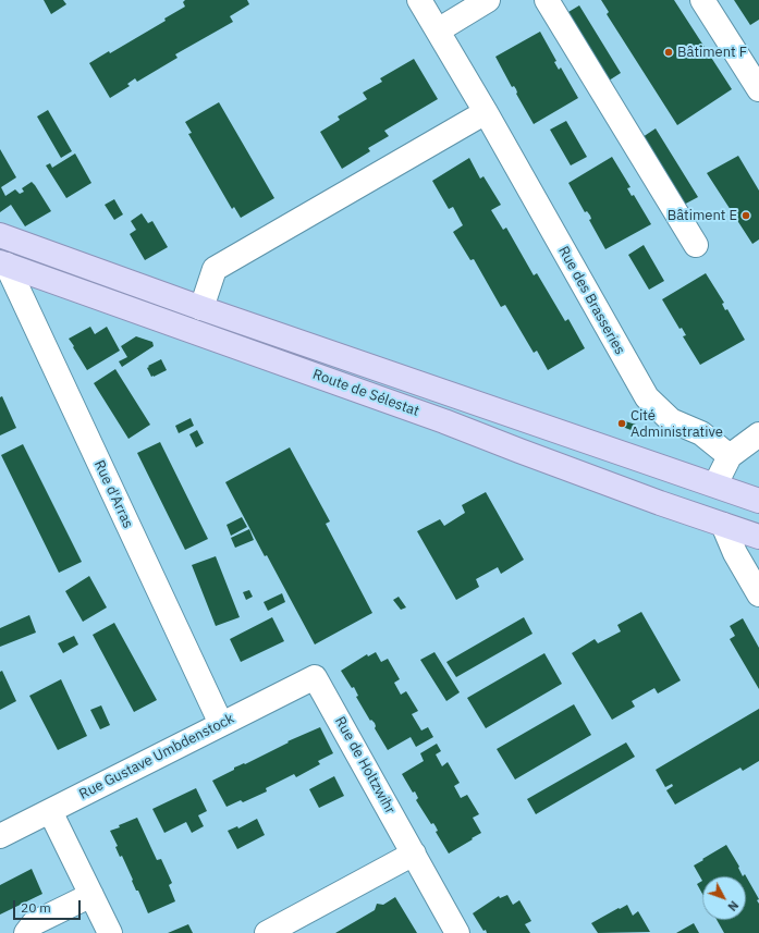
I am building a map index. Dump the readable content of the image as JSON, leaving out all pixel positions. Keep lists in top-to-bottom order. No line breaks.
{"streets":{"main road":["Route de Sélestat"],"street":["Rue des Brasseries","Rue d'Arras","Rue Gustave Umbdenstock","Rue de Holtzwihr"]},"crossings":[["Route de Sélestat","Rue d'Arras"],["Rue d'Arras","Rue Gustave Umbdenstock"],["Rue Gustave Umbdenstock","Rue de Holtzwihr"]],"places":["Bâtiment F","Bâtiment E","Cité Administrative"],"scale_bar":"20 m","north":"bottom right"}
